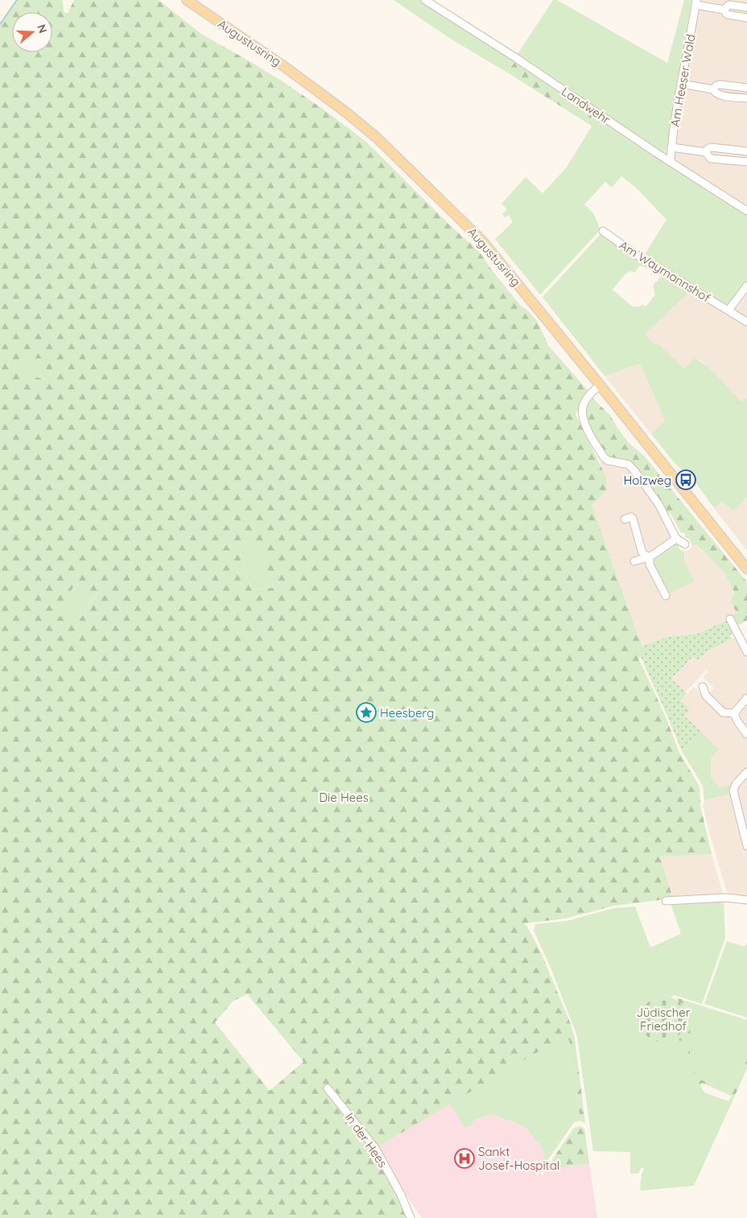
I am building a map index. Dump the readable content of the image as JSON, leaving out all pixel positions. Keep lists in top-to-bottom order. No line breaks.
{"streets":{"main road":["Augustusring"],"street":["Am Heeser Wald","Landwehr","Am Waymannshof","In der Hees"]},"crossings":[["Am Heeser Wald","Landwehr"]],"parks":["Die Hees","Jüdischer Friedhof"],"places":{"bus stop":["Holzweg"],"place":["Heesberg"],"hospital":["Sankt Josef-Hospital"]},"north":"right"}
